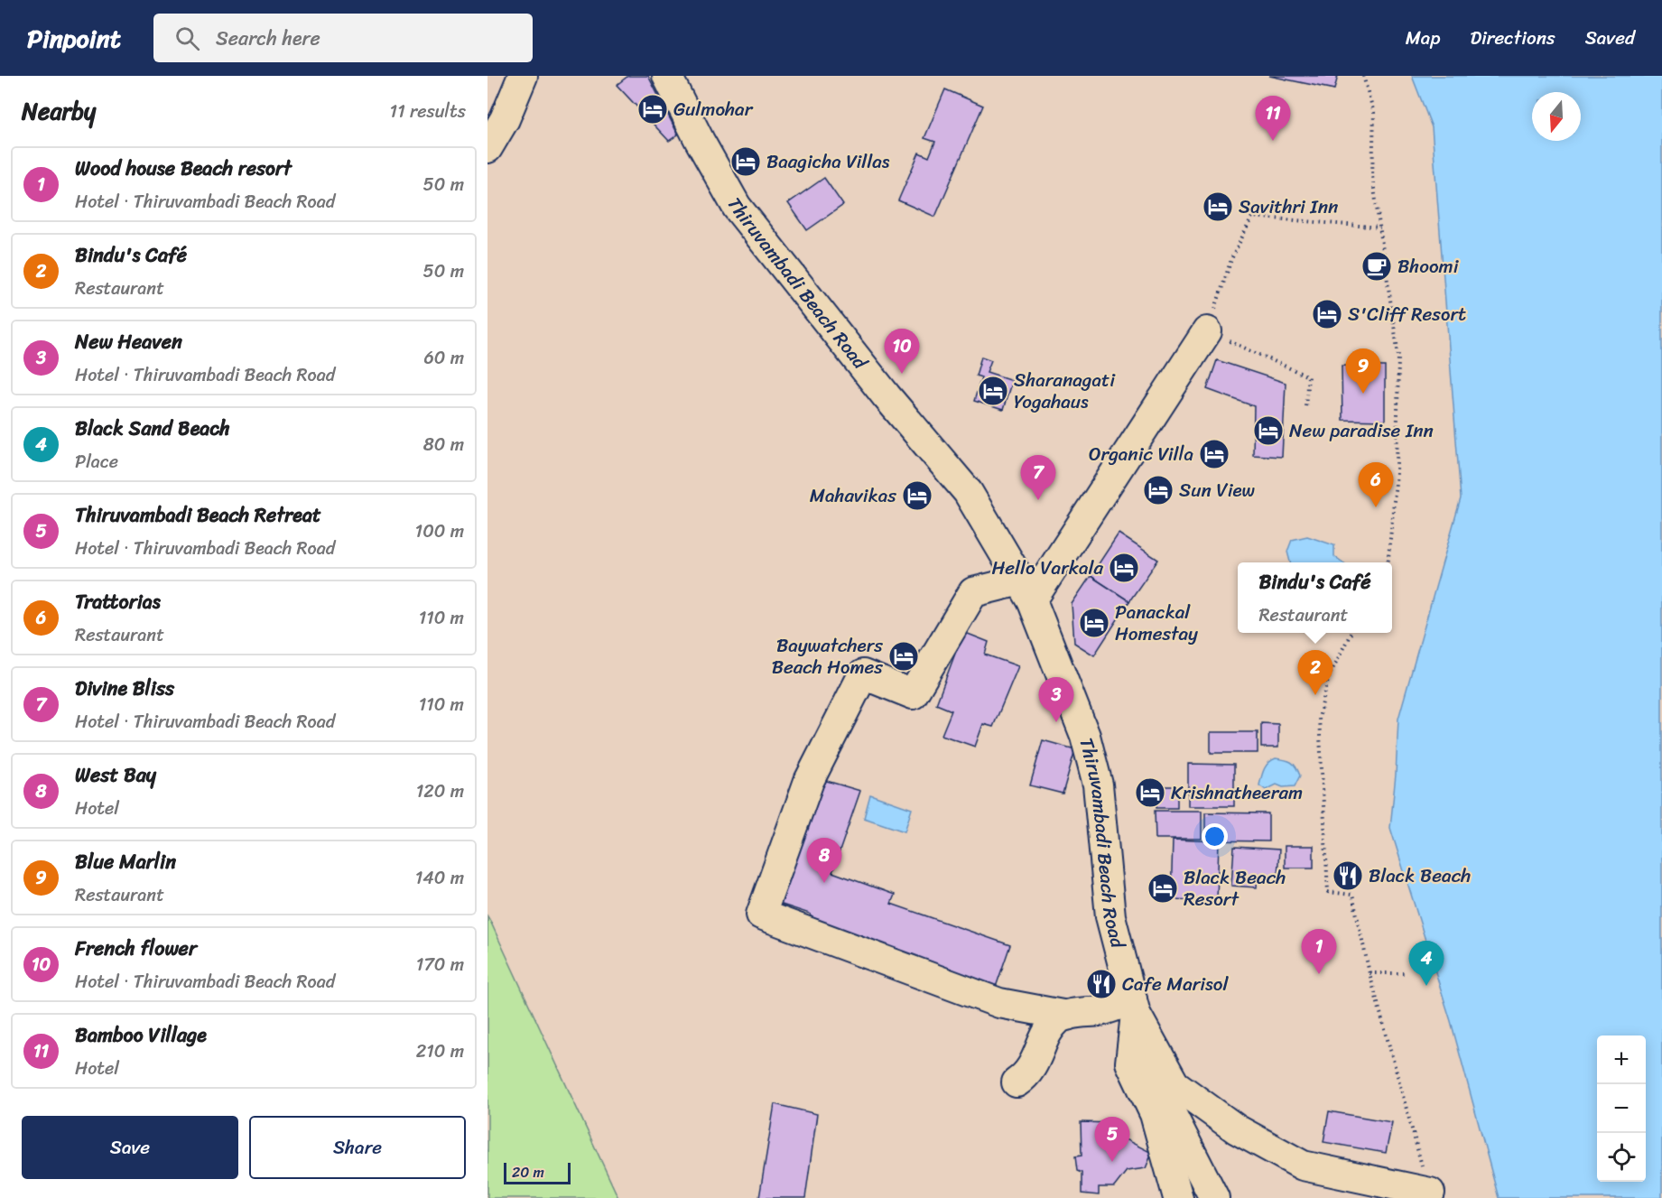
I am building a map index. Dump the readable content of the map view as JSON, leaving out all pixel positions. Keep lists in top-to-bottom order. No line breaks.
{"streets":{"street":["Thiruvambadi Beach Road"]},"places":{"hotel":["Gulmohar","Baagicha Villas","Savithri Inn","S'Cliff Resort","Sharanagati Yogahaus","New paradise Inn","Organic Villa","Sun View","Mahavikas","Hello Varkala","Panackal Homestay","Baywatchers Beach Homes","Krishnatheeram","Black Beach Resort"],"cafe":["Bhoomi"],"restaurant":["Black Beach","Cafe Marisol"]},"scale_bar":"20 m","north":"bottom","page":{"header":"Pinpoint","search":"Search here","nav":["Map","Directions","Saved"],"heading":["Nearby","11 results"],"pins":["11","10","9","7","6","2","3","8","1","4","5"],"list":[{"mark":"1","name":"Wood house Beach resort","note":"Hotel · Thiruvambadi Beach Road","value":"50 m"},{"mark":"2","name":"Bindu's Café","note":"Restaurant","value":"50 m"},{"mark":"3","name":"New Heaven","note":"Hotel · Thiruvambadi Beach Road","value":"60 m"},{"mark":"4","name":"Black Sand Beach","note":"Place","value":"80 m"},{"mark":"5","name":"Thiruvambadi Beach Retreat","note":"Hotel · Thiruvambadi Beach Road","value":"100 m"},{"mark":"6","name":"Trattorias","note":"Restaurant","value":"110 m"},{"mark":"7","name":"Divine Bliss","note":"Hotel · Thiruvambadi Beach Road","value":"110 m"},{"mark":"8","name":"West Bay","note":"Hotel","value":"120 m"},{"mark":"9","name":"Blue Marlin","note":"Restaurant","value":"140 m"},{"mark":"10","name":"French flower","note":"Hotel · Thiruvambadi Beach Road","value":"170 m"},{"mark":"11","name":"Bamboo Village","note":"Hotel","value":"210 m"}],"popup":["Bindu's Café","Restaurant"],"map_buttons":["+","−"],"buttons":["Save","Share"],"scale":"20 m"}}
